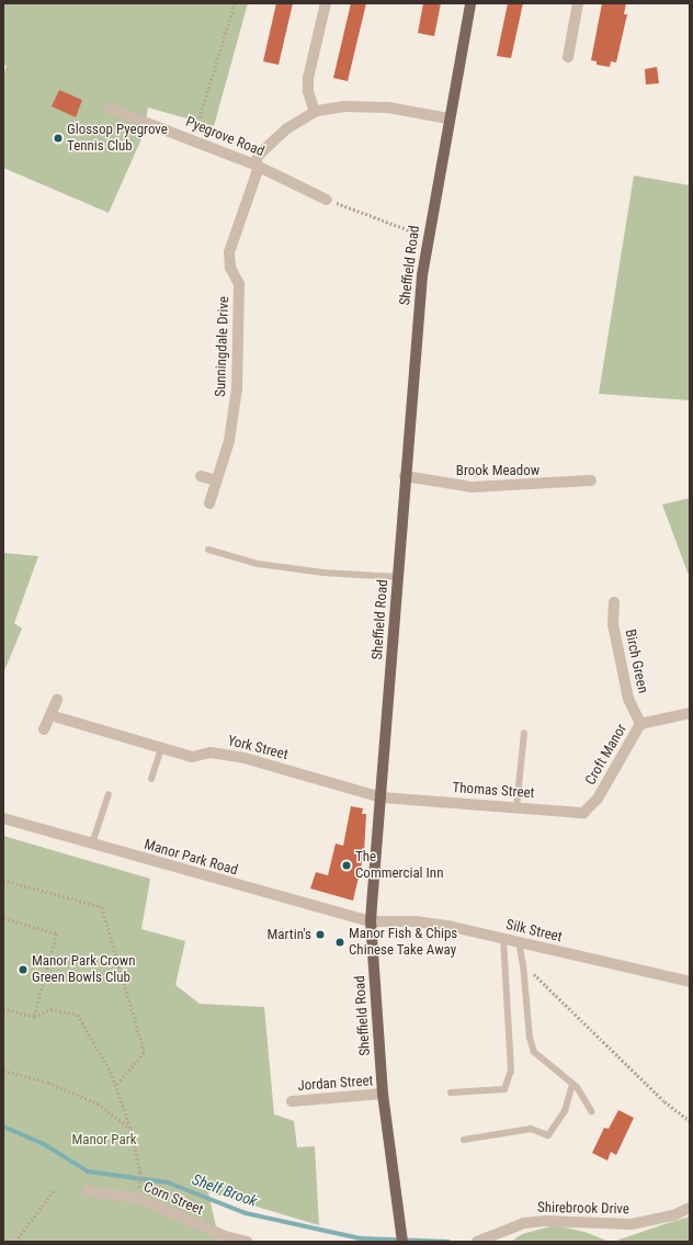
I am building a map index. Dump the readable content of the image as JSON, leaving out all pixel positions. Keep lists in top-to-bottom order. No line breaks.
{"streets":{"main road":["Sheffield Road"],"street":["Pyegrove Road","Sunningdale Drive","Brook Meadow","Birch Green","York Street","Croft Manor","Thomas Street","Manor Park Road","Silk Street","Jordan Street","Corn Street","Shirebrook Drive"]},"crossings":[["Pyegrove Road","Sunningdale Drive"],["Sheffield Road","Sunningdale Drive"],["Sheffield Road","Brook Meadow"],["Sheffield Road","York Street"],["Sheffield Road","Thomas Street"],["Sheffield Road","Manor Park Road"],["Sheffield Road","Silk Street"],["Sheffield Road","Jordan Street"],["Birch Green","Croft Manor"],["York Street","Thomas Street"],["Croft Manor","Thomas Street"],["Manor Park Road","Silk Street"]],"water":["Shelf Brook"],"parks":["Manor Park"],"places":["Glossop Pyegrove Tennis Club","The Commercial Inn","Martin's","Manor Fish & Chips Chinese Take Away","Manor Park Crown Green Bowls Club"]}
